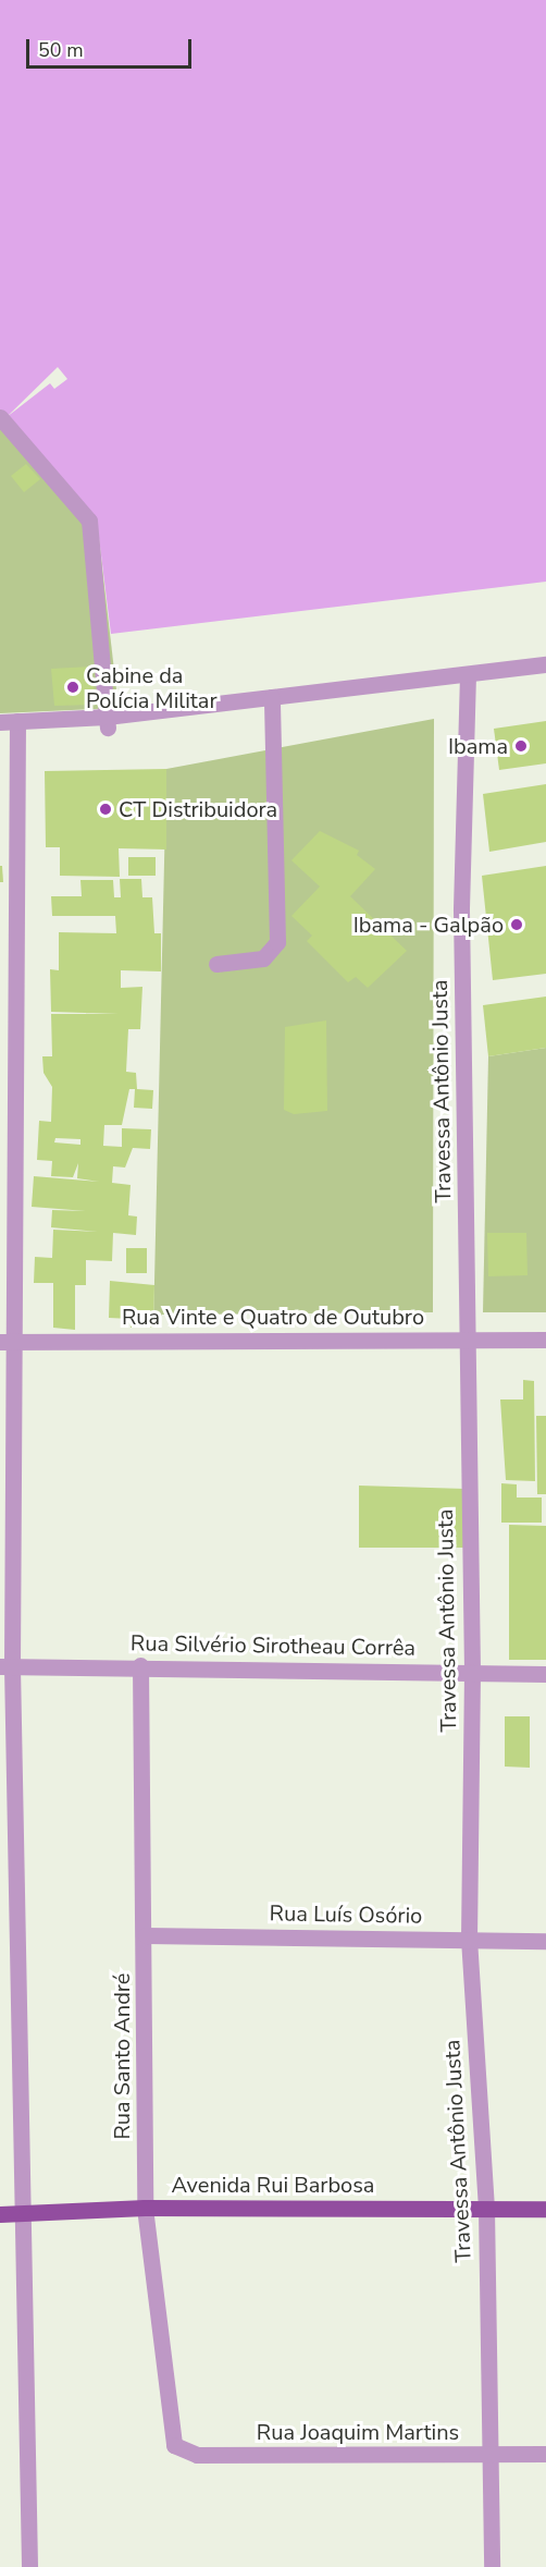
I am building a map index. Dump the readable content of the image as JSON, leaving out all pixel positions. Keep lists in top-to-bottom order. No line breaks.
{"streets":{"main road":["Avenida Rui Barbosa"],"street":["Travessa Antônio Justa","Rua Vinte e Quatro de Outubro","Rua Silvério Sirotheau Corrêa","Rua Luís Osório","Rua Santo André","Rua Joaquim Martins"]},"crossings":[["Travessa Antônio Justa","Rua Vinte e Quatro de Outubro"],["Travessa Antônio Justa","Rua Silvério Sirotheau Corrêa"],["Travessa Antônio Justa","Rua Luís Osório"],["Travessa Antônio Justa","Avenida Rui Barbosa"],["Travessa Antônio Justa","Rua Joaquim Martins"],["Rua Silvério Sirotheau Corrêa","Rua Santo André"],["Rua Luís Osório","Rua Santo André"],["Rua Santo André","Avenida Rui Barbosa"],["Rua Santo André","Rua Joaquim Martins"]],"places":["Cabine da Polícia Militar","Ibama","CT Distribuidora","Ibama - Galpão"],"scale_bar":"50 m"}
